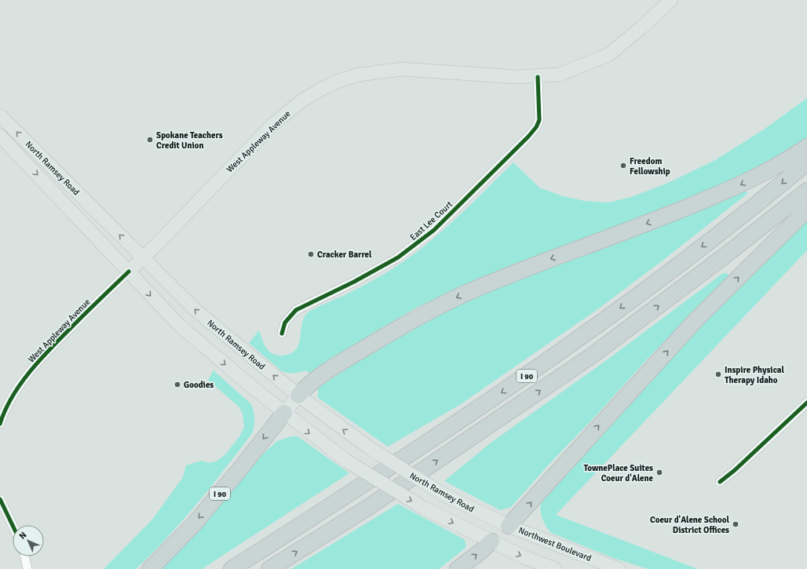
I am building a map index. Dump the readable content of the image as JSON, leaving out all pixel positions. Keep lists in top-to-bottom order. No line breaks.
{"streets":{"highway":["I 90"],"main road":["West Appleway Avenue","North Ramsey Road","Northwest Boulevard"],"street":["East Lee Court"]},"crossings":[["West Appleway Avenue","North Ramsey Road"],["West Appleway Avenue","East Lee Court"],["North Ramsey Road","I 90"],["North Ramsey Road","Northwest Boulevard"]],"places":["Spokane Teachers Credit Union","Freedom Fellowship","Cracker Barrel","Inspire Physical Therapy Idaho","Goodies","TownePlace Suites Coeur d'Alene","Coeur d'Alene School District Offices"],"north":"top left"}
